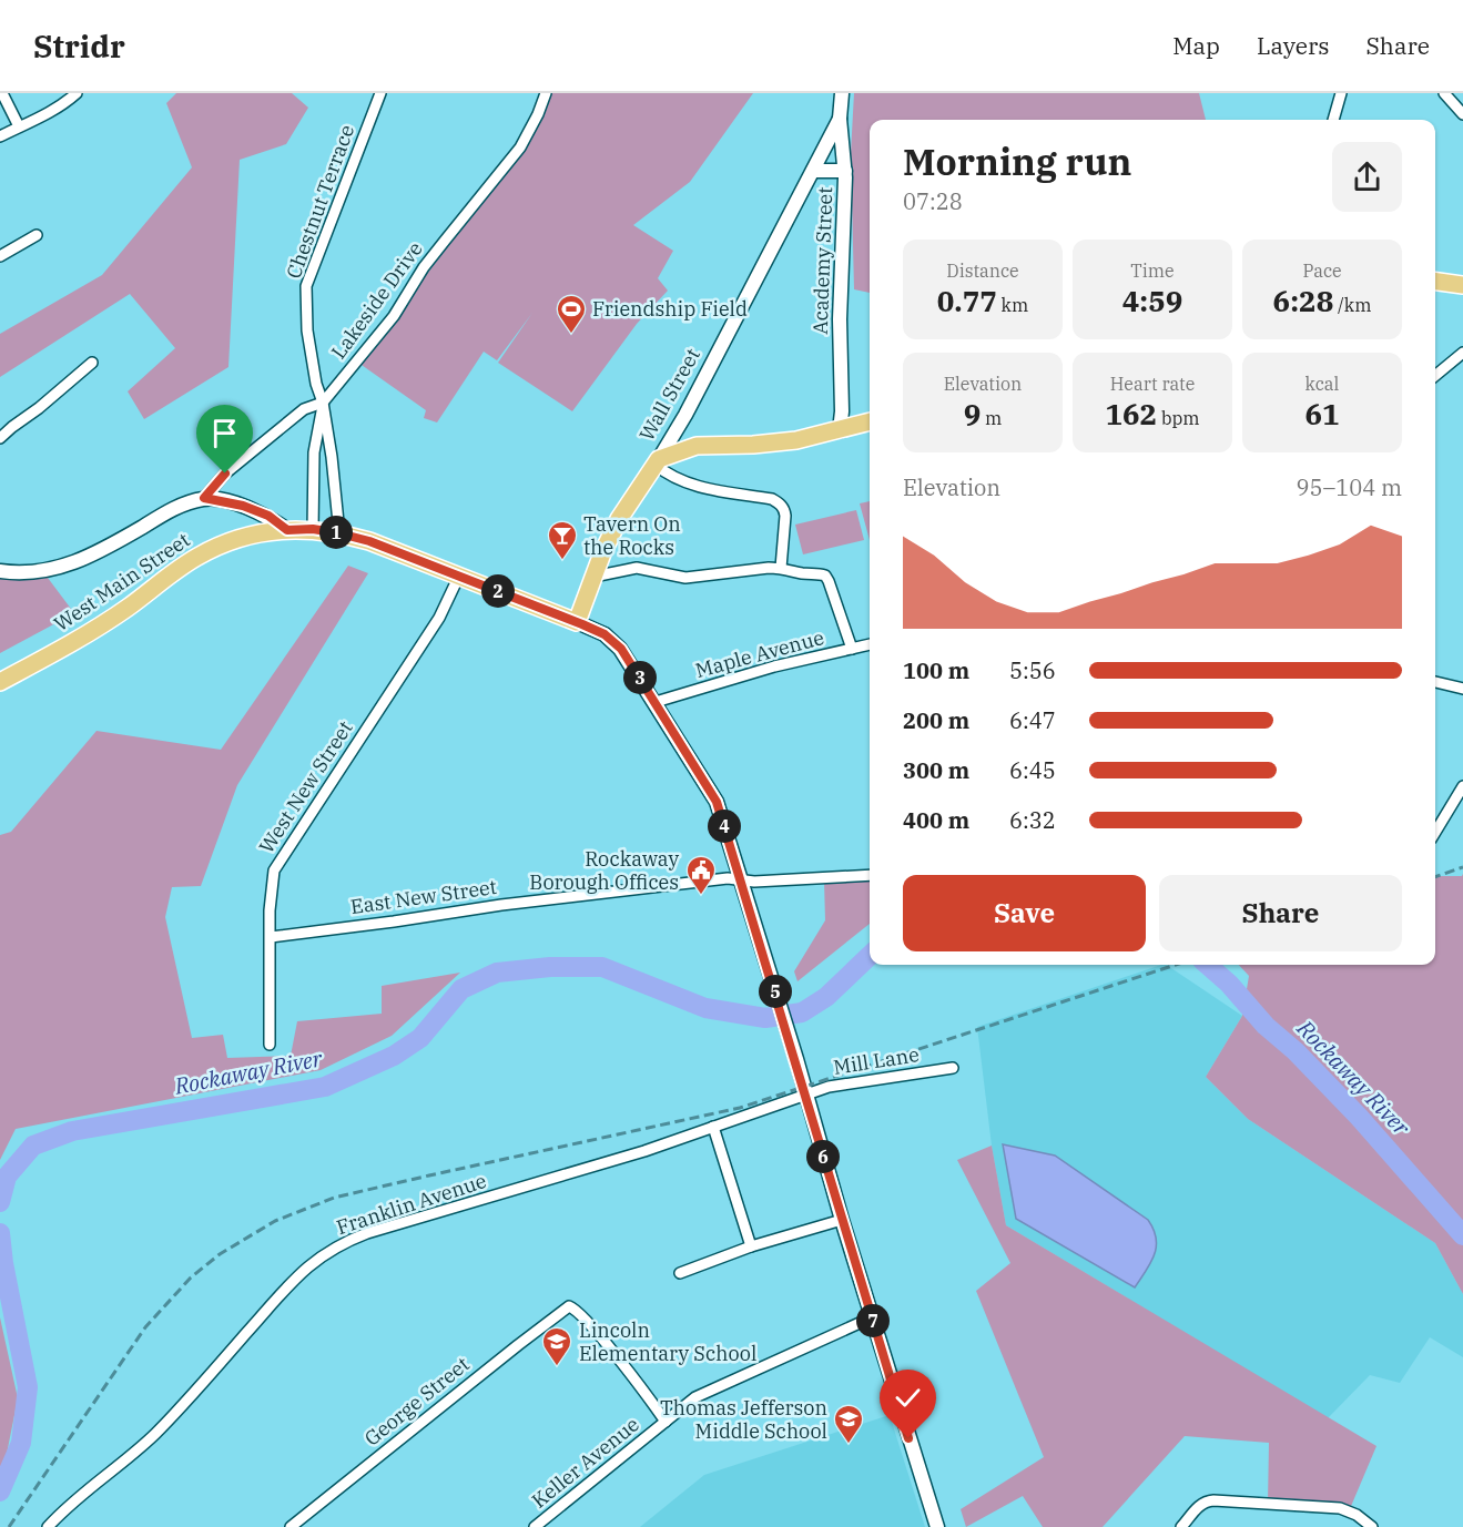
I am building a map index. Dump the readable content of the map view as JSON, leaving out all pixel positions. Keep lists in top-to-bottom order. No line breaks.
{"streets":{"main road":["Wall Street","West Main Street"],"street":["Chestnut Terrace","Academy Street","Lakeside Drive","Maple Avenue","West New Street","East New Street","Mill Lane","Franklin Avenue","George Street","Keller Avenue"]},"crossings":[["Chestnut Terrace","Lakeside Drive"],["Chestnut Terrace","West Main Street"],["Academy Street","Wall Street"],["Wall Street","West Main Street"],["West Main Street","West New Street"],["West New Street","East New Street"],["Mill Lane","Franklin Avenue"],["George Street","Keller Avenue"]],"water":["Rockaway River"],"places":{"sports":["Friendship Field"],"bar":["Tavern On the Rocks"],"public building":["Rockaway Borough Offices"],"school or university":["Lincoln Elementary School","Thomas Jefferson Middle School"]},"page":{"header":"Stridr","nav":["Map","Layers","Share"],"heading":["Morning run","07:28"],"stats":[["Distance","0.77 km"],["Time","4:59"],["Pace","6:28 /km"],["Elevation","9 m"],["Heart rate","162 bpm"],["kcal","61"]],"chart":["Elevation","95–104 m"],"pins":["1","2","3","4","5","6","7"],"list":[{"name":"100 m","note":"5:56"},{"name":"200 m","note":"6:47"},{"name":"300 m","note":"6:45"},{"name":"400 m","note":"6:32"}],"buttons":["Save","Share"]}}
